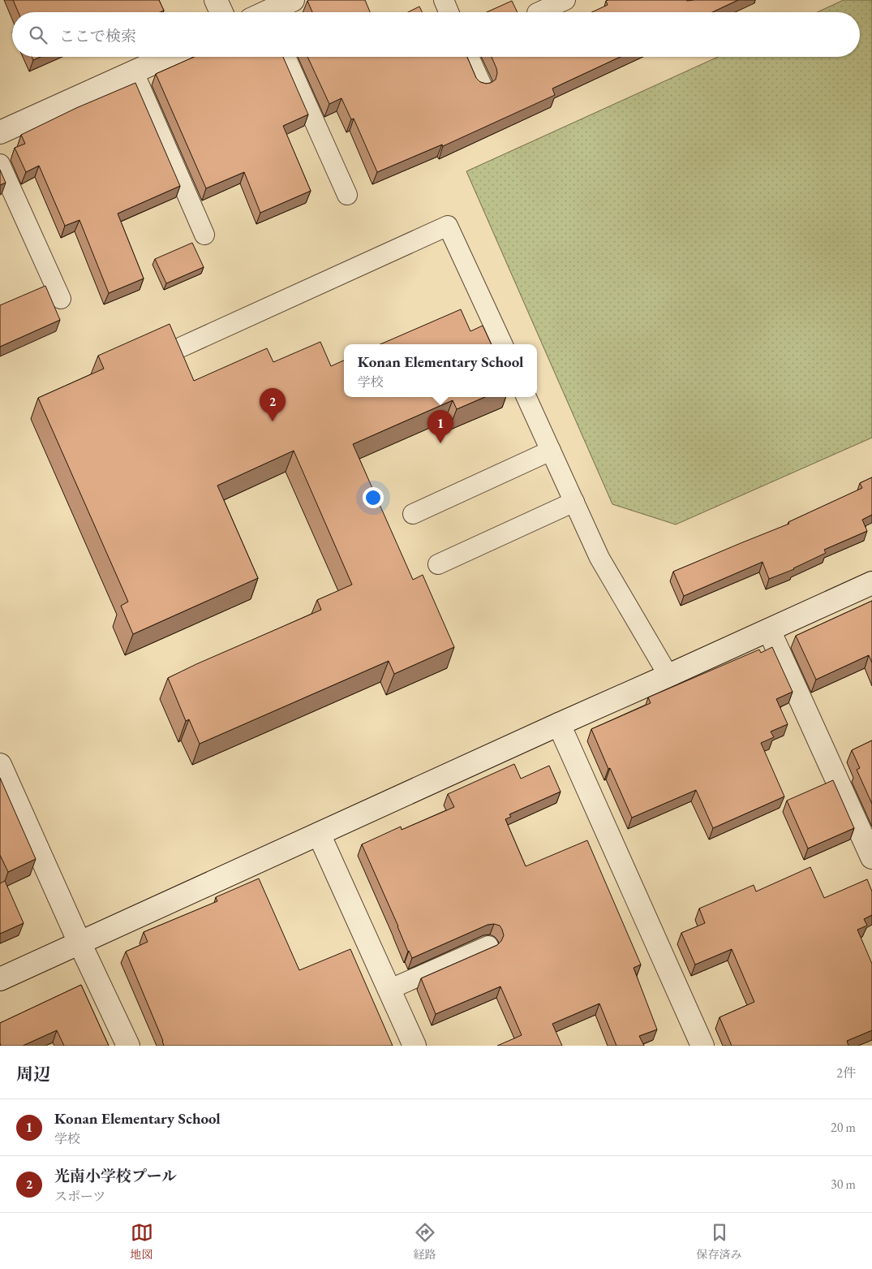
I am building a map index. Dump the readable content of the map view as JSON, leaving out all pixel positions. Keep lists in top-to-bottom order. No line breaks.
{"page":{"search":"ここで検索","popup":["Konan Elementary School","学校"],"pins":["2","1"],"heading":["周辺","2件"],"list":[{"mark":"1","name":"Konan Elementary School","note":"学校","value":"20 m"},{"mark":"2","name":"光南小学校プール","note":"スポーツ","value":"30 m"}],"nav":["地図","経路","保存済み"]}}
